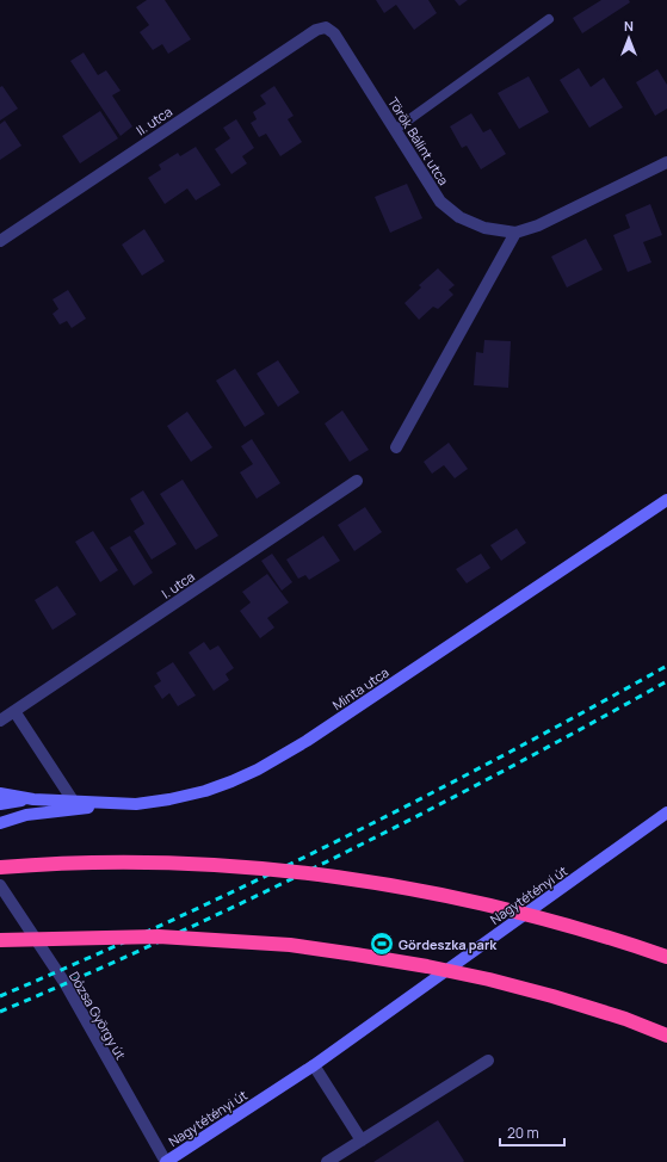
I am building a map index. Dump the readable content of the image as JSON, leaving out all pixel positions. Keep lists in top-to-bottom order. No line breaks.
{"streets":{"street":["II. utca","Török Bálint utca","I. utca","Minta utca","Nagytétényi út","Dózsa György út"]},"crossings":[["II. utca","Török Bálint utca"],["Nagytétényi út","Dózsa György út"]],"places":{"sports":["Gördeszka park"]},"scale_bar":"20 m","north":"top"}
